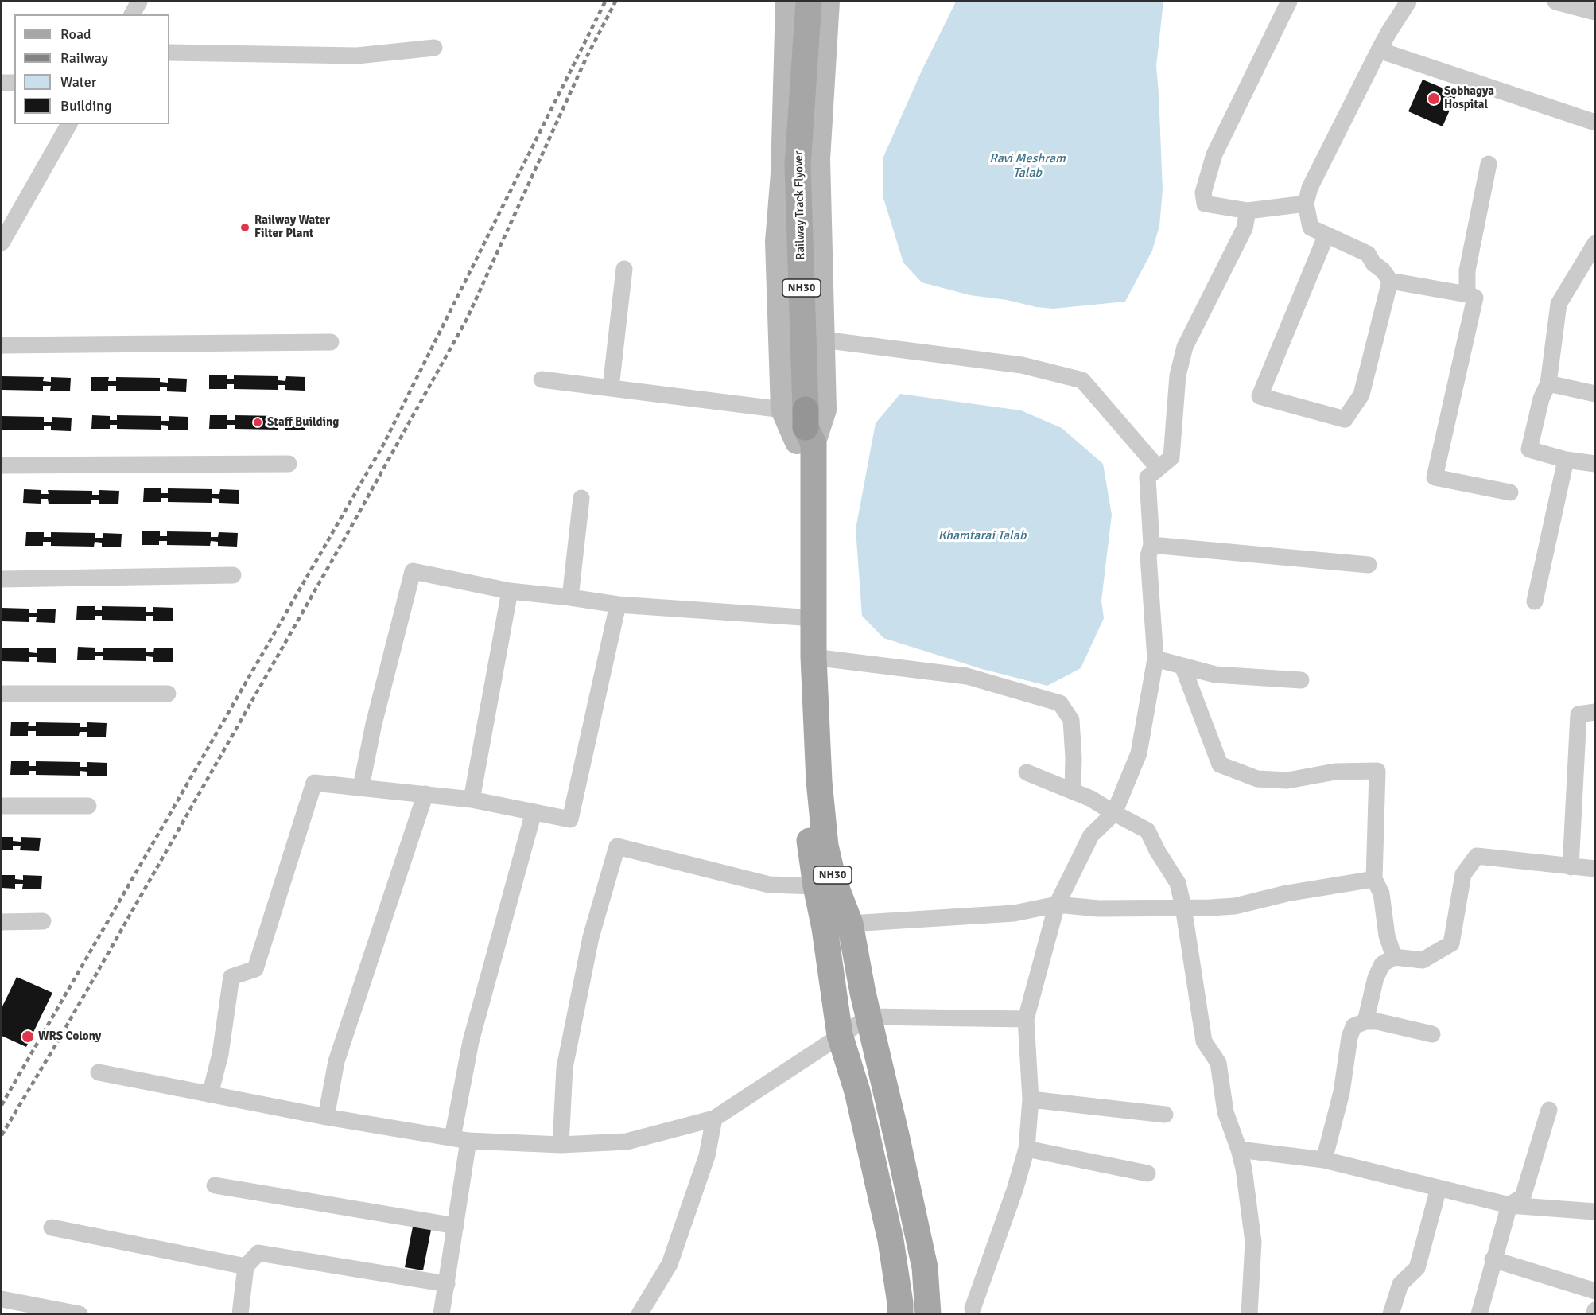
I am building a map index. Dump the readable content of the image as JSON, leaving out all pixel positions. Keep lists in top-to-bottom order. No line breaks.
{"streets":{"main road":["Railway Track Flyover","NH30"]},"crossings":[["Railway Track Flyover","NH30"]],"water":["Ravi Meshram Talab","Khamtarai Talab"],"places":["Sobhagya Hospital","Railway Water Filter Plant","Staff Building","WRS Colony"],"legend":["Road","Railway","Water","Building"]}
